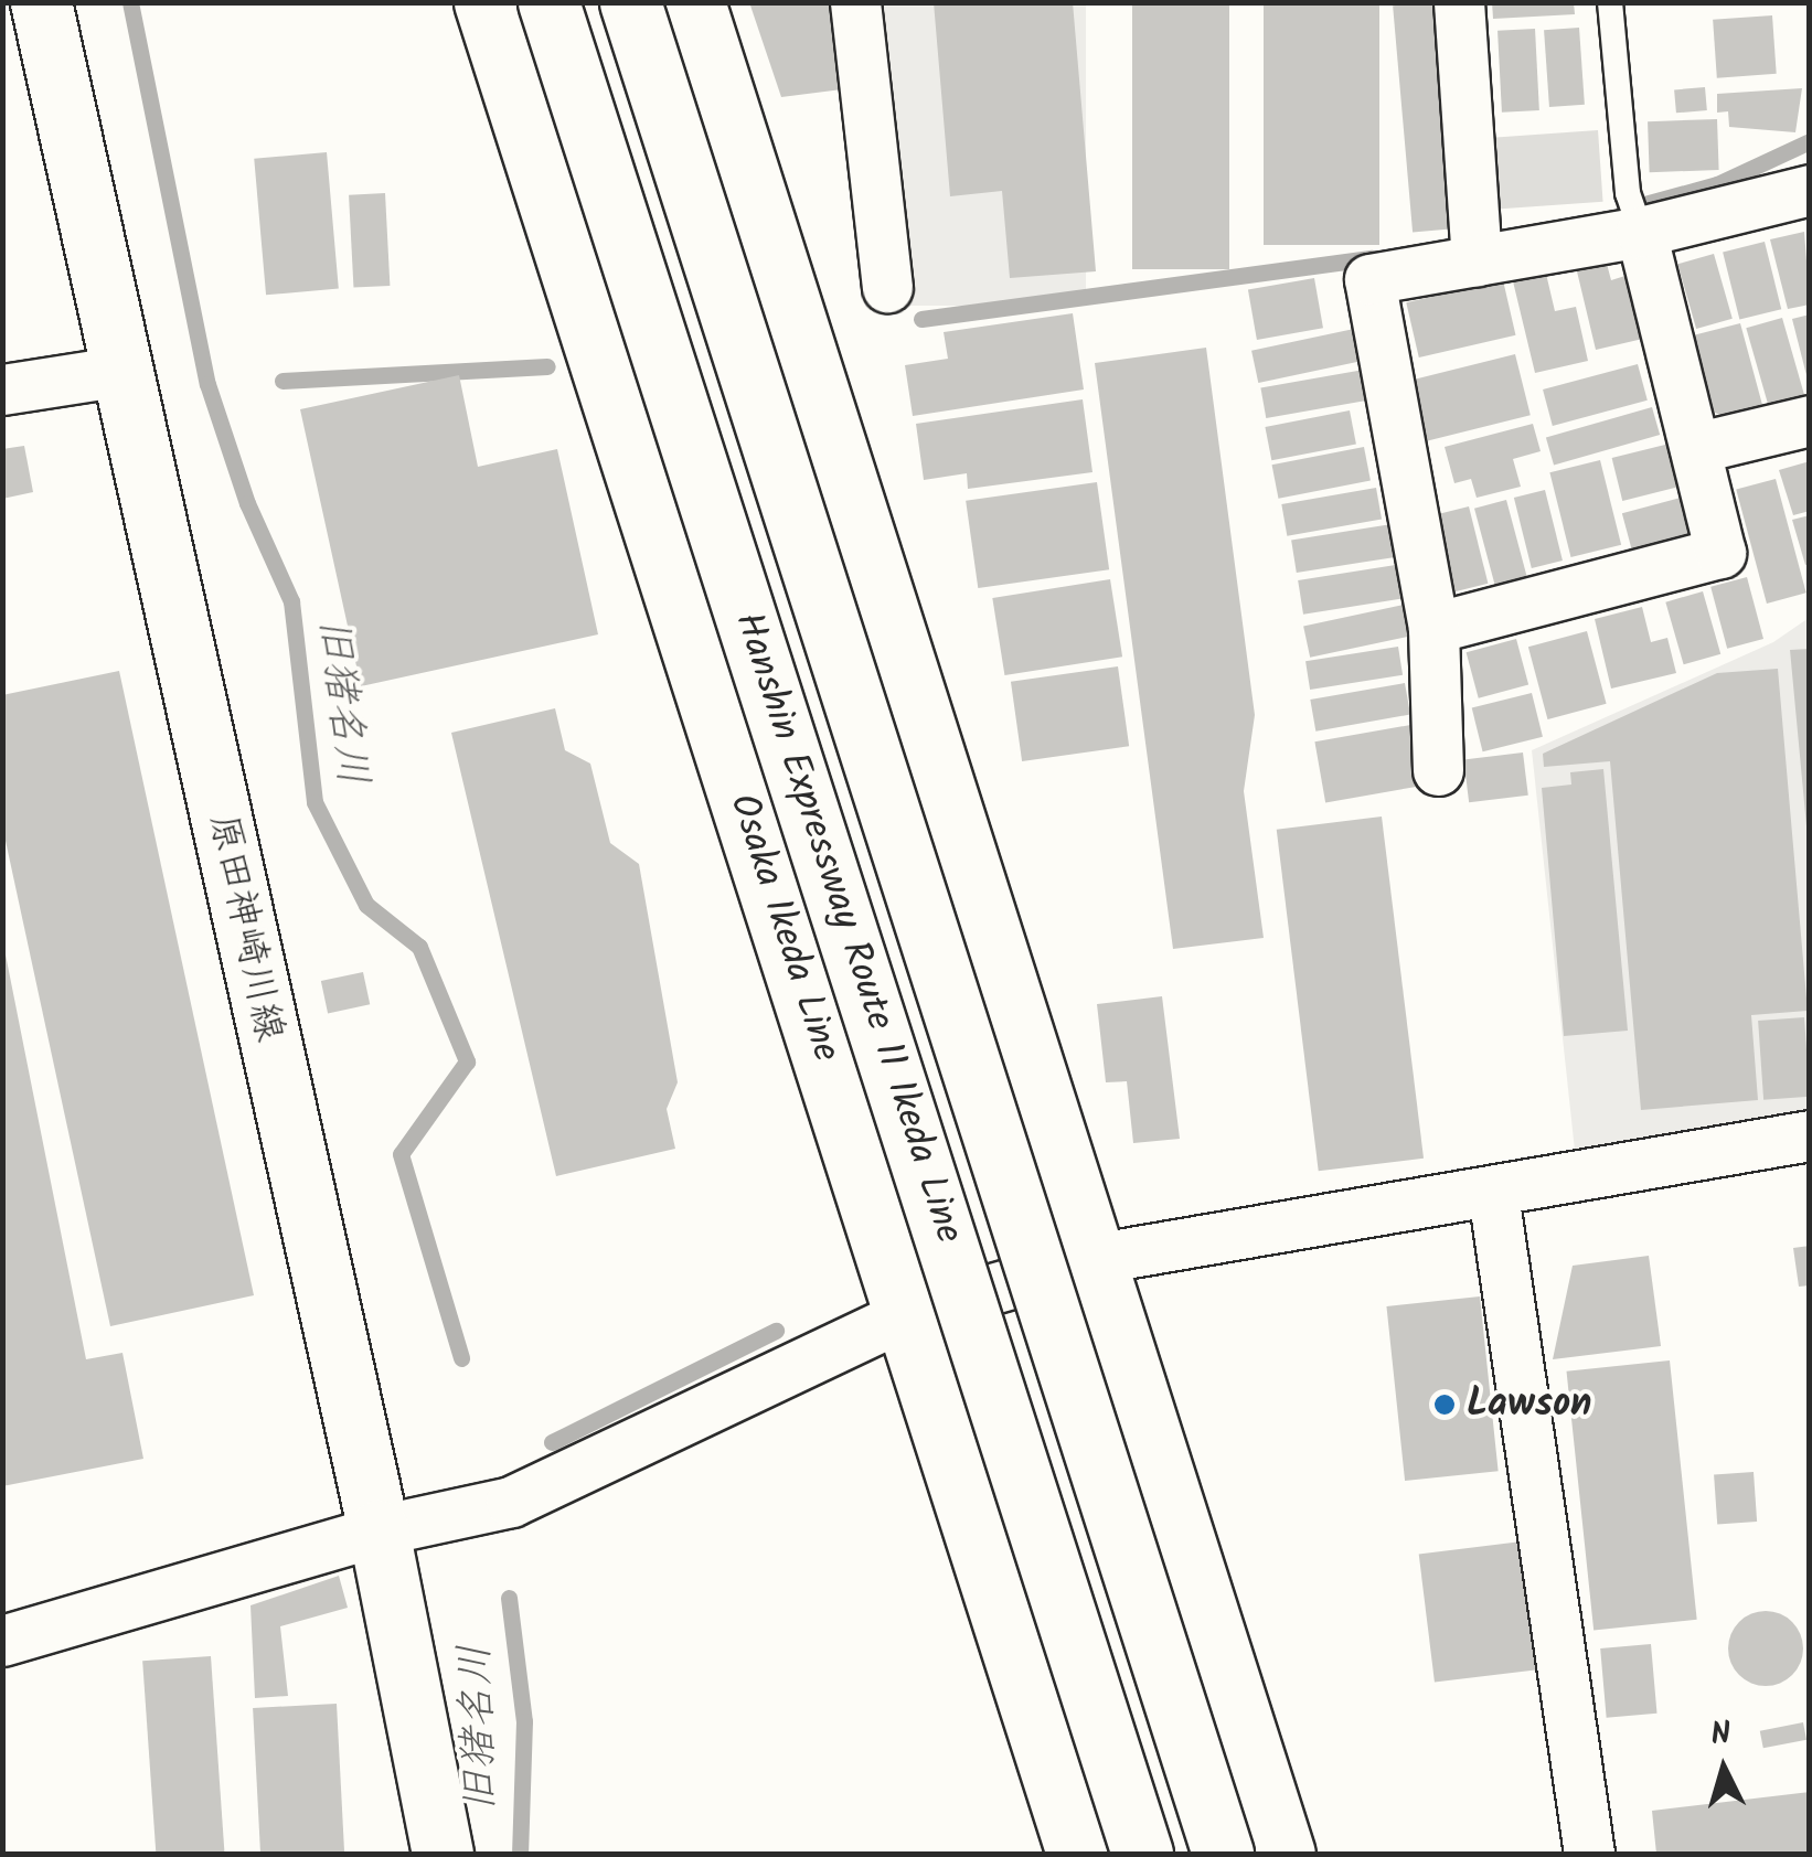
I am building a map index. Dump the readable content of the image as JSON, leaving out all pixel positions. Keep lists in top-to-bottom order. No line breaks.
{"streets":{"main road":["原田神崎川線","Osaka Ikeda Line","Hanshin Expressway Route 11 Ikeda Line"]},"water":["旧猪名川"],"places":["Lawson"],"north":"top"}
